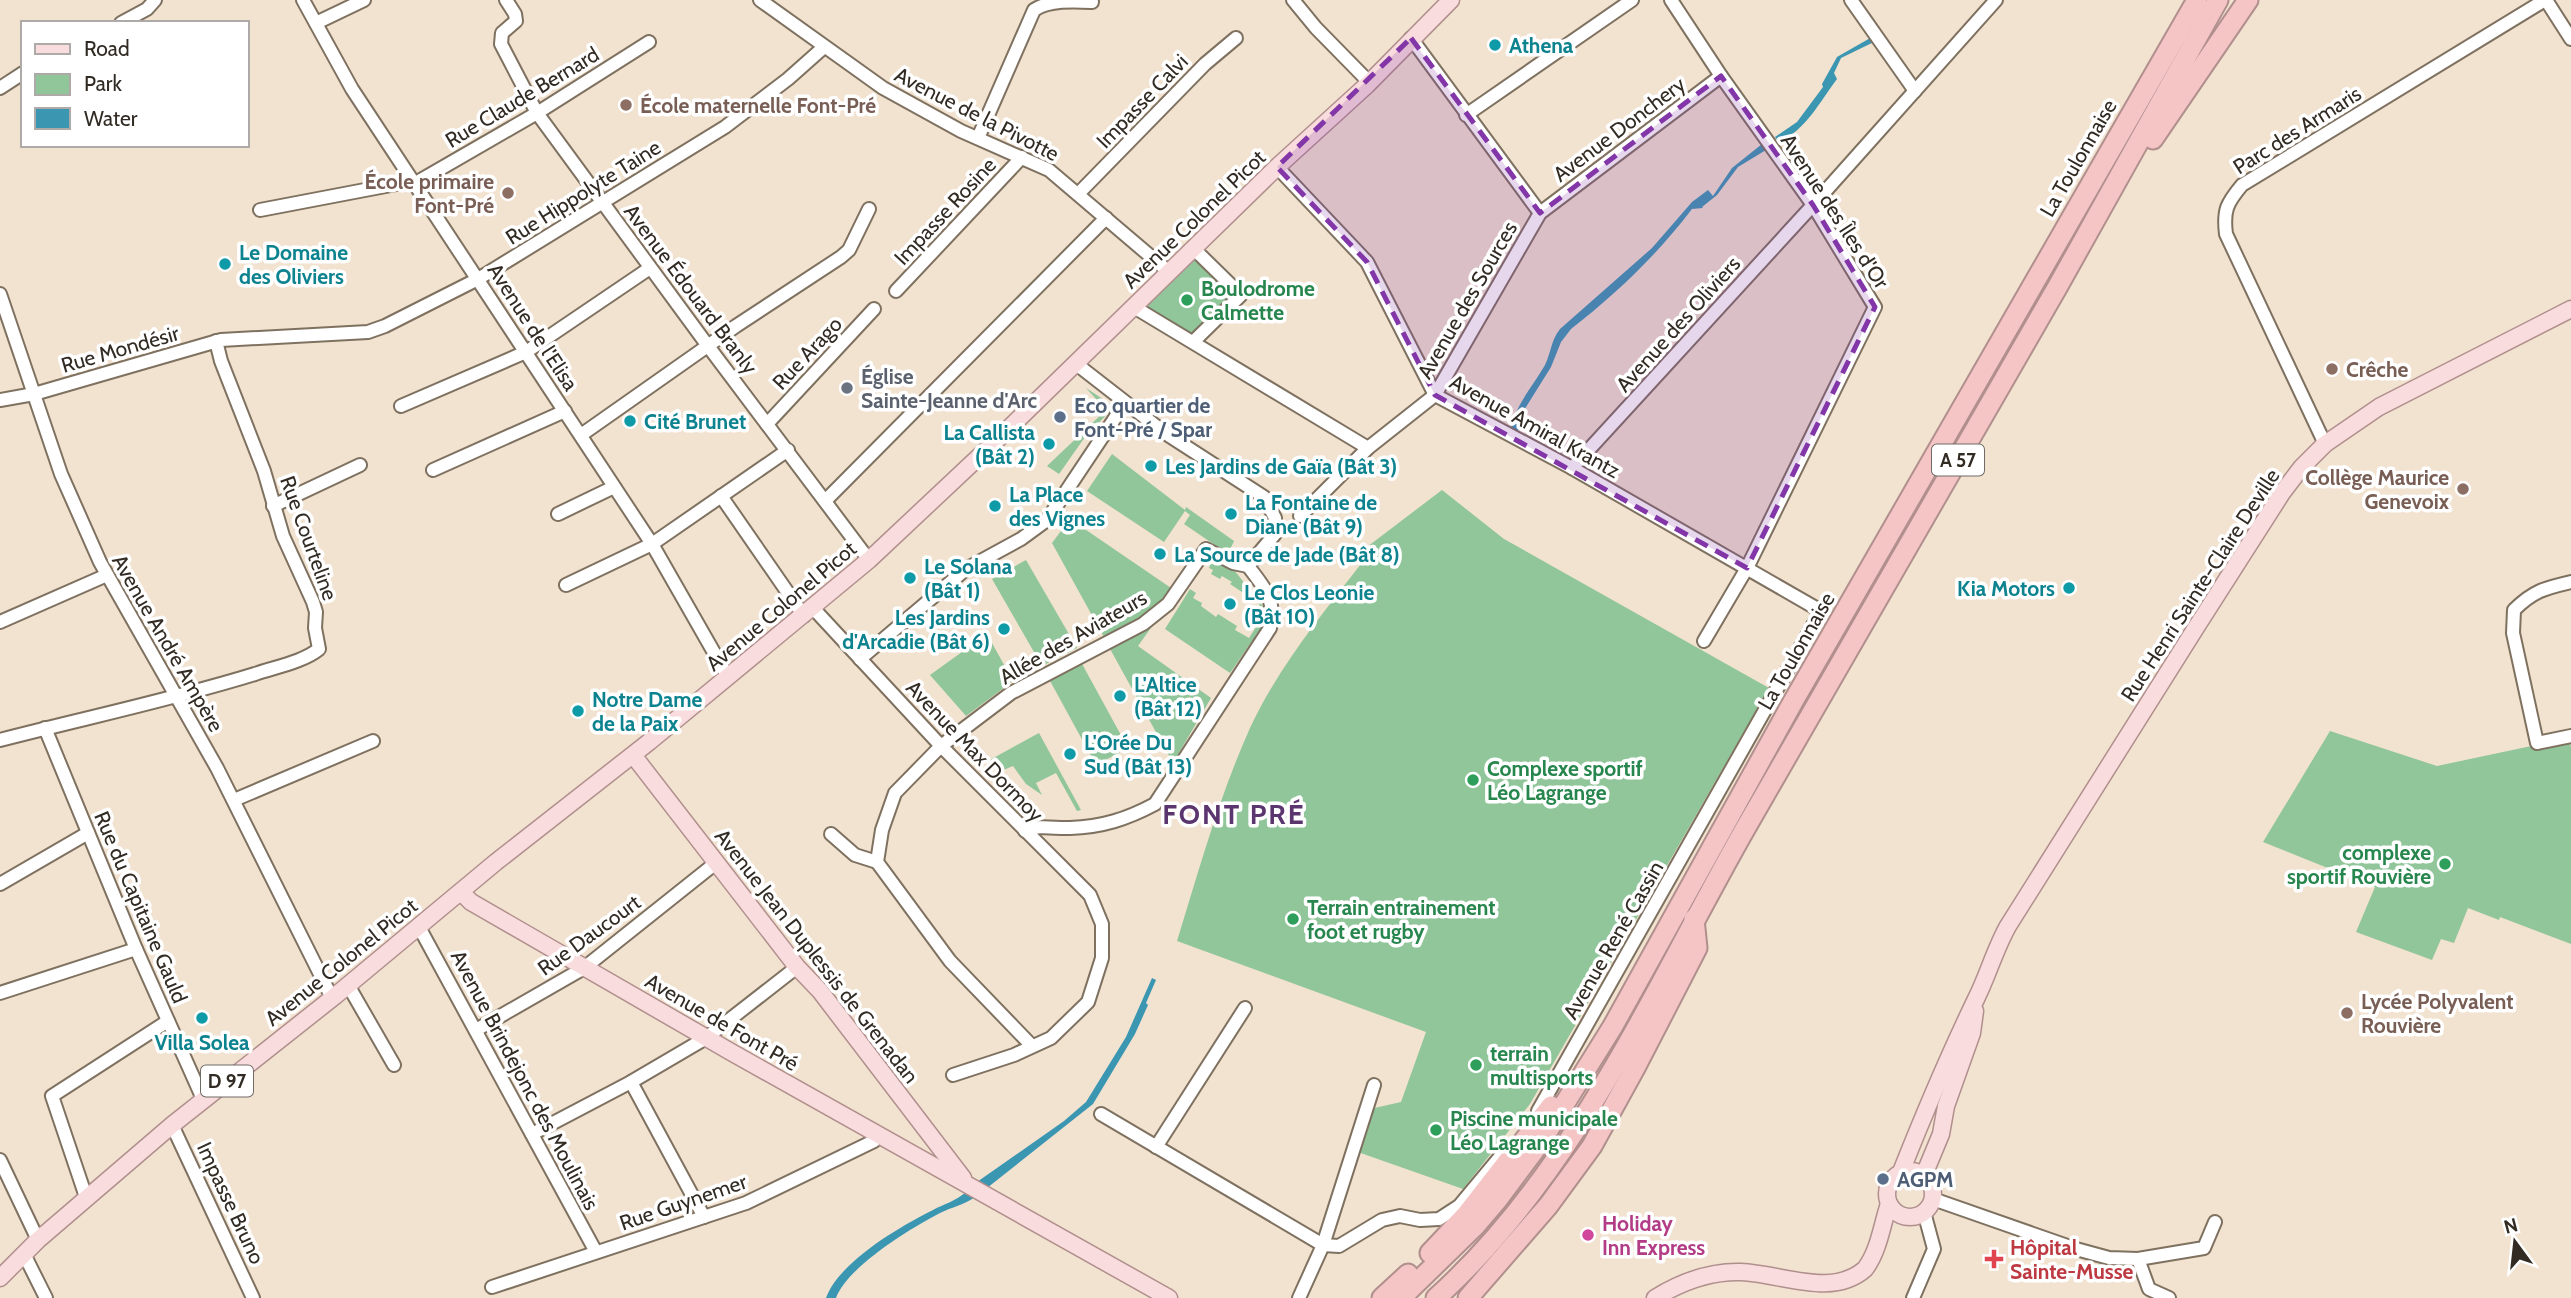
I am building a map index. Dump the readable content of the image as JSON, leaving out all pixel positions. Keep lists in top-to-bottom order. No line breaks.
{"streets":{"highway":["La Toulonnaise","A 57"],"main road":["Avenue Colonel Picot","Rue Henri Sainte-Claire Deville","Avenue Jean Duplessis de Grenadan","Avenue de Font Pré","D 97"],"street":["Rue Claude Bernard","Impasse Calvi","Avenue de la Pivotte","Avenue Donchery","Parc des Armaris","Rue Hippolyte Taine","Impasse Rosine","Avenue des Îles d'Or","Avenue Édouard Branly","Avenue des Sources","Avenue des Oliviers","Avenue de l'Elisa","Rue Mondésir","Rue Arago","Avenue Amiral Krantz","Rue Courteline","Allée des Aviateurs","Avenue André Ampère","Avenue Max Dormoy","Rue du Capitaine Gauld","Rue Daucourt","Avenue René Cassin","Avenue Brindejonc des Moulinais","Rue Guynemer","Impasse Bruno"]},"crossings":[["Rue Claude Bernard","Avenue Édouard Branly"],["Rue Claude Bernard","Avenue de l'Elisa"],["Impasse Calvi","Avenue de la Pivotte"],["Avenue de la Pivotte","Rue Hippolyte Taine"],["Avenue de la Pivotte","Impasse Rosine"],["Avenue de la Pivotte","Avenue Colonel Picot"],["Avenue Donchery","Avenue des Îles d'Or"],["Avenue Donchery","Avenue des Sources"],["Parc des Armaris","Rue Henri Sainte-Claire Deville"],["Rue Hippolyte Taine","Avenue Édouard Branly"],["Rue Hippolyte Taine","Avenue de l'Elisa"],["Rue Hippolyte Taine","Rue Mondésir"],["Rue Hippolyte Taine","Rue Courteline"],["Avenue des Îles d'Or","Avenue des Oliviers"],["Avenue des Îles d'Or","Avenue Amiral Krantz"],["Avenue Colonel Picot","Avenue Édouard Branly"],["Avenue Colonel Picot","Avenue de l'Elisa"],["Avenue Colonel Picot","Avenue Amiral Krantz"],["Avenue Colonel Picot","Avenue André Ampère"],["Avenue Colonel Picot","Avenue Max Dormoy"],["Avenue Colonel Picot","Rue du Capitaine Gauld"],["Avenue Colonel Picot","Avenue Jean Duplessis de Grenadan"],["Avenue Colonel Picot","Avenue de Font Pré"],["Avenue Colonel Picot","Avenue Brindejonc des Moulinais"],["Avenue Colonel Picot","Impasse Bruno"],["Avenue Édouard Branly","Rue Arago"],["Avenue des Sources","Avenue Amiral Krantz"],["Avenue des Oliviers","Avenue Amiral Krantz"],["Rue Mondésir","Rue Courteline"],["Rue Mondésir","Avenue André Ampère"],["Avenue Amiral Krantz","Avenue René Cassin"],["Rue Courteline","Avenue André Ampère"],["Allée des Aviateurs","Avenue Max Dormoy"],["Rue Daucourt","Avenue Jean Duplessis de Grenadan"],["Rue Daucourt","Avenue de Font Pré"],["Rue Daucourt","Avenue Brindejonc des Moulinais"],["Avenue Jean Duplessis de Grenadan","Avenue de Font Pré"],["Avenue de Font Pré","Rue Guynemer"],["Avenue Brindejonc des Moulinais","Rue Guynemer"]],"districts":["FONT PRÉ"],"places":{"other":["Athena","École maternelle Font-Pré","École primaire Font-Pré","Le Domaine des Oliviers","Boulodrome Calmette","Crêche","Église Sainte-Jeanne d'Arc","Eco quartier de Font-Pré / Spar","Cité Brunet","La Callista (Bât 2)","Les Jardins de Gaïa (Bât 3)","Collège Maurice Genevoix","La Place des Vignes","La Fontaine de Diane (Bât 9)","La Source de Jade (Bât 8)","Le Solana (Bât 1)","Kia Motors","Le Clos Leonie (Bât 10)","Les Jardins d'Arcadie (Bât 6)","L'Altice (Bât 12)","Notre Dame de la Paix","L'Orée Du Sud (Bât 13)","Complexe sportif Léo Lagrange","complexe sportif Rouvière","Terrain entrainement foot et rugby","Lycée Polyvalent Rouvière","Villa Solea","terrain multisports","Piscine municipale Léo Lagrange","AGPM","Holiday Inn Express"],"health":["Hôpital Sainte-Musse"]},"legend":["Road","Park","Water"],"north":"top"}
